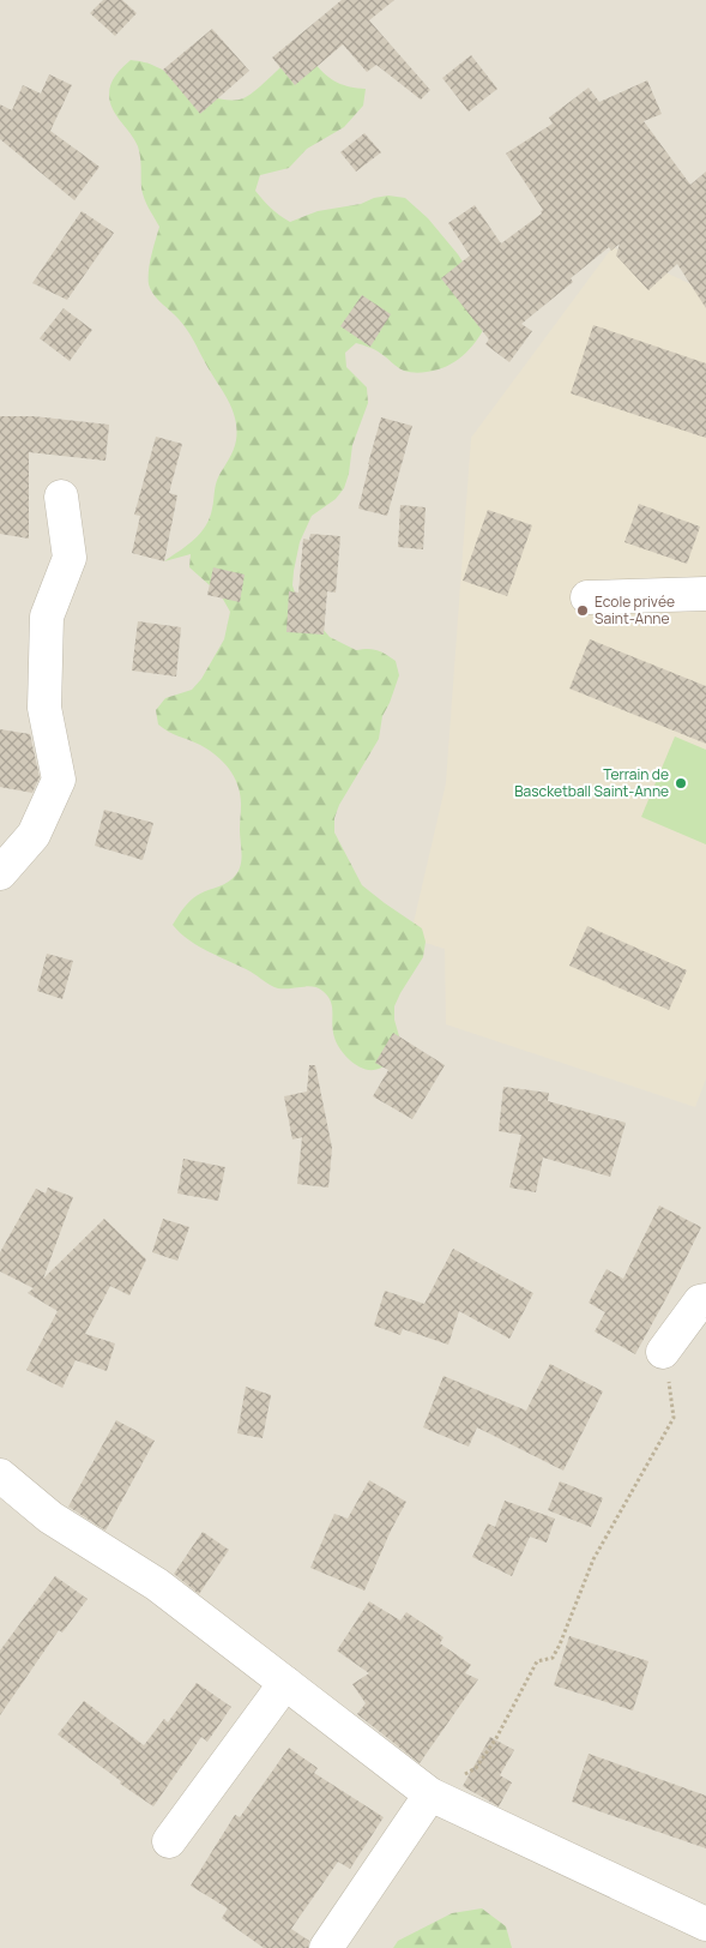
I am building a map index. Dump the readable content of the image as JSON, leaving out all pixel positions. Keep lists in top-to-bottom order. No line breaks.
{"places":["Ecole privée Saint-Anne","Terrain de Bascketball Saint-Anne"]}
